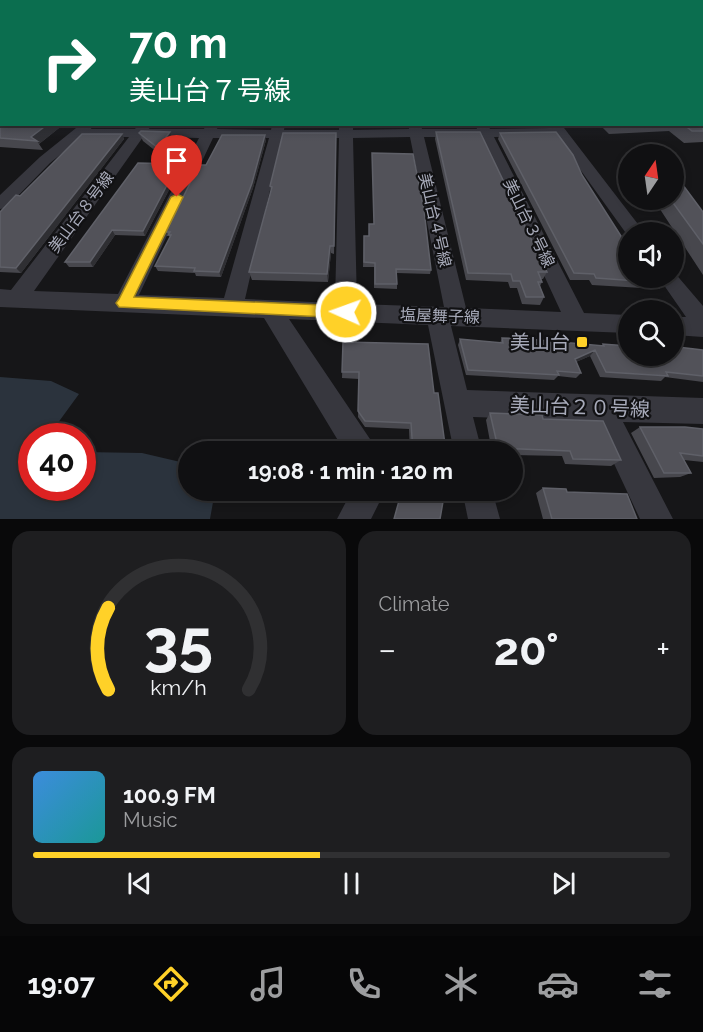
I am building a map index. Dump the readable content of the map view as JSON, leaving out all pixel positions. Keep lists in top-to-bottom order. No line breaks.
{"streets":{"street":["美山台８号線","美山台４号線","美山台３号線","塩屋舞子線","美山台２０号線"]},"crossings":[["美山台８号線","塩屋舞子線"],["美山台４号線","塩屋舞子線"],["美山台４号線","美山台２０号線"],["美山台３号線","塩屋舞子線"]],"places":{"transit":["美山台"]},"north":"top","page":{"turn":["70 m","美山台７号線"],"limit":"40","trip":"19:08 · 1 min · 120 m","tile":"Climate","heat":["−","20°","+"],"song":["100.9 FM","Music"],"tabs":"19:07","gauge":["35","km/h"]}}
